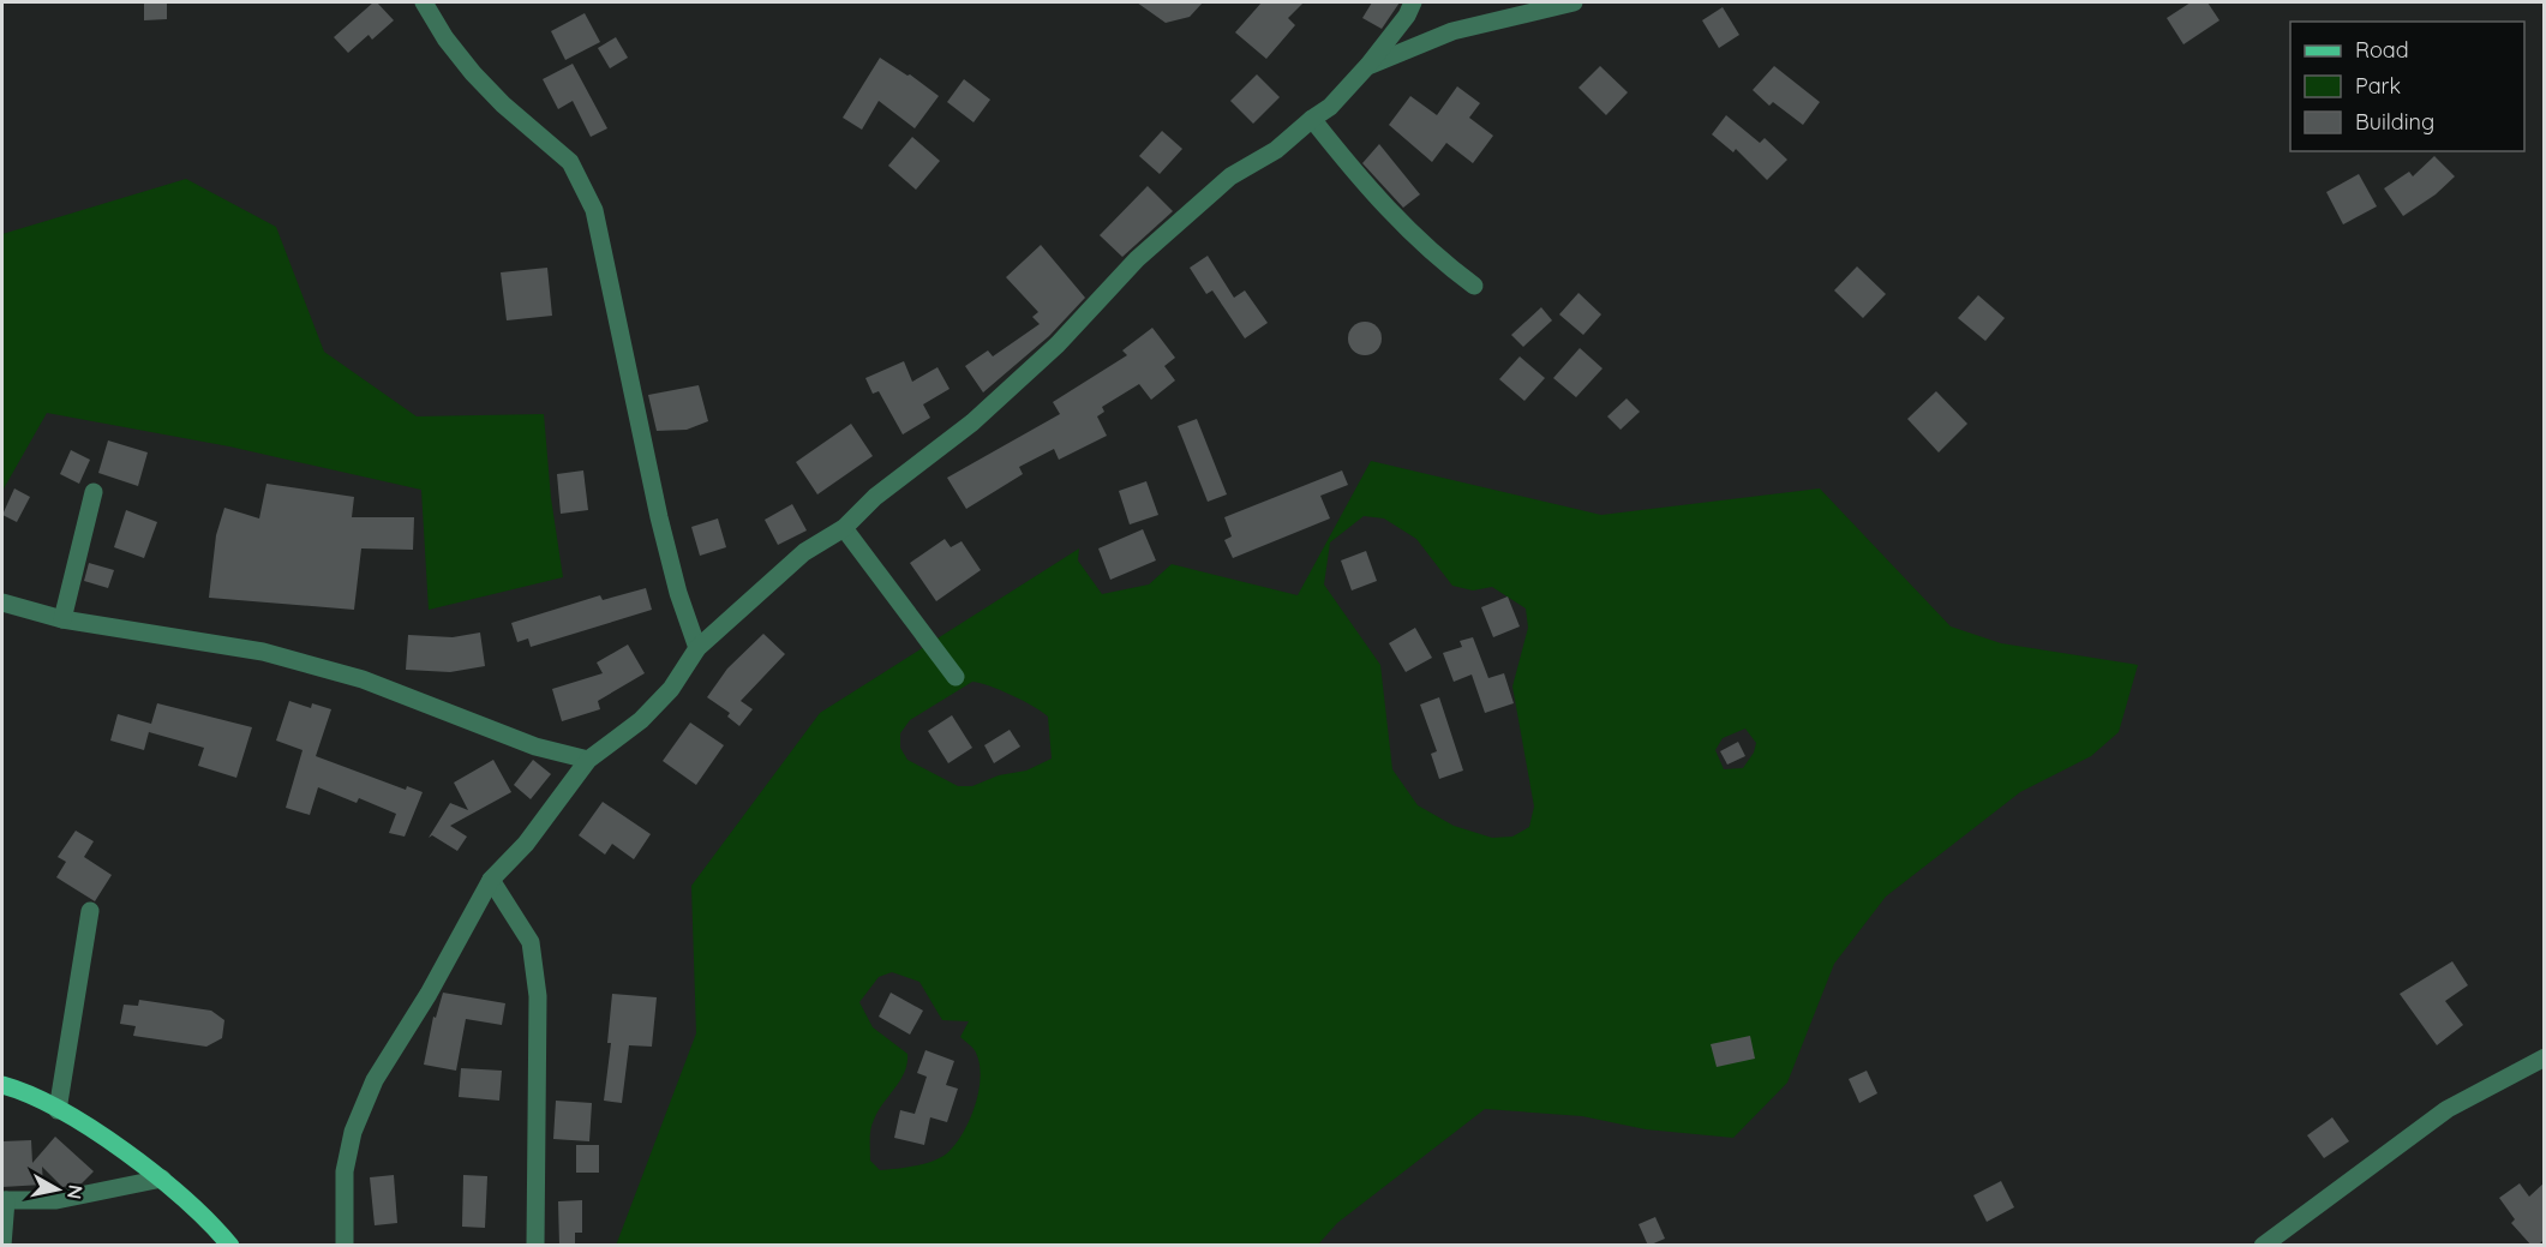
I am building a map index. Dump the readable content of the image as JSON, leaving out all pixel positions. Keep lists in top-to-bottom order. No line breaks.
{"legend":["Road","Park","Building"],"north":"right"}
